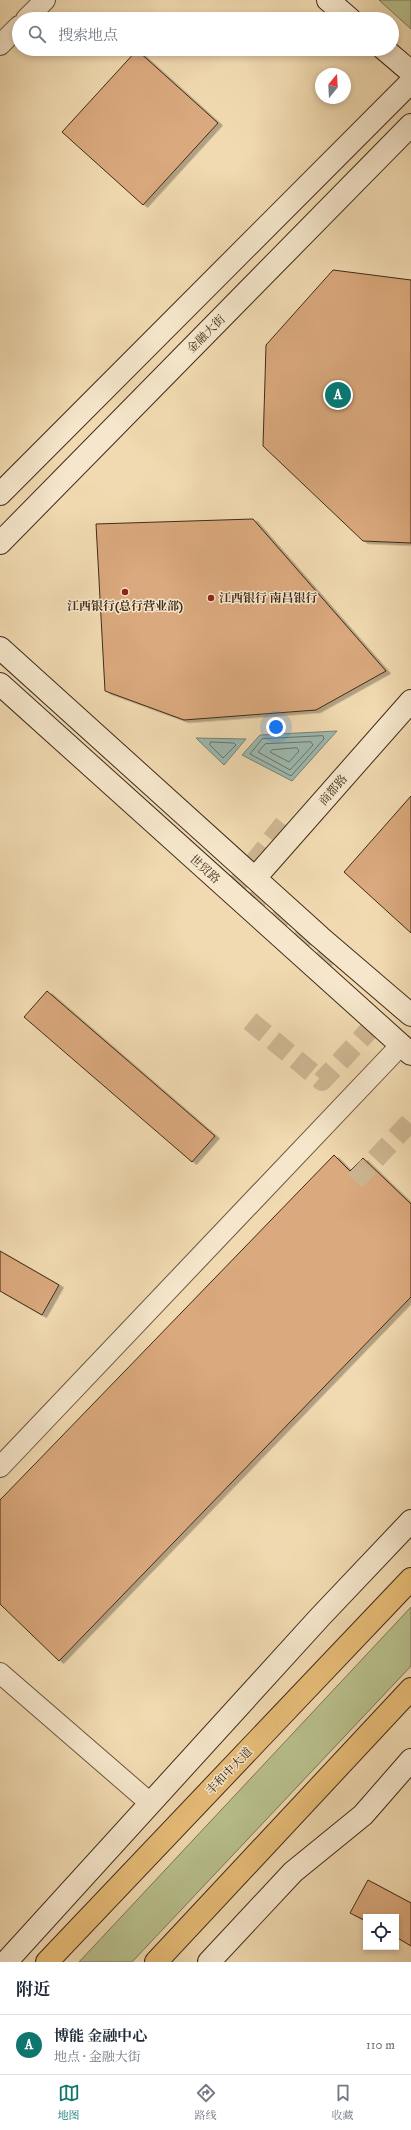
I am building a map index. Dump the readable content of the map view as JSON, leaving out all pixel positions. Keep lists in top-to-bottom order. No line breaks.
{"streets":{"main road":["金融大街","商都路","世贸路","丰和中大道"]},"places":["江西银行(总行营业部)","江西银行 南昌银行"],"north":"top","page":{"search":"搜索地点","pins":"A","heading":"附近","list":[{"mark":"A","name":"博能 金融中心","note":"地点 · 金融大街","value":"110 m"}],"nav":["地图","路线","收藏"]}}
